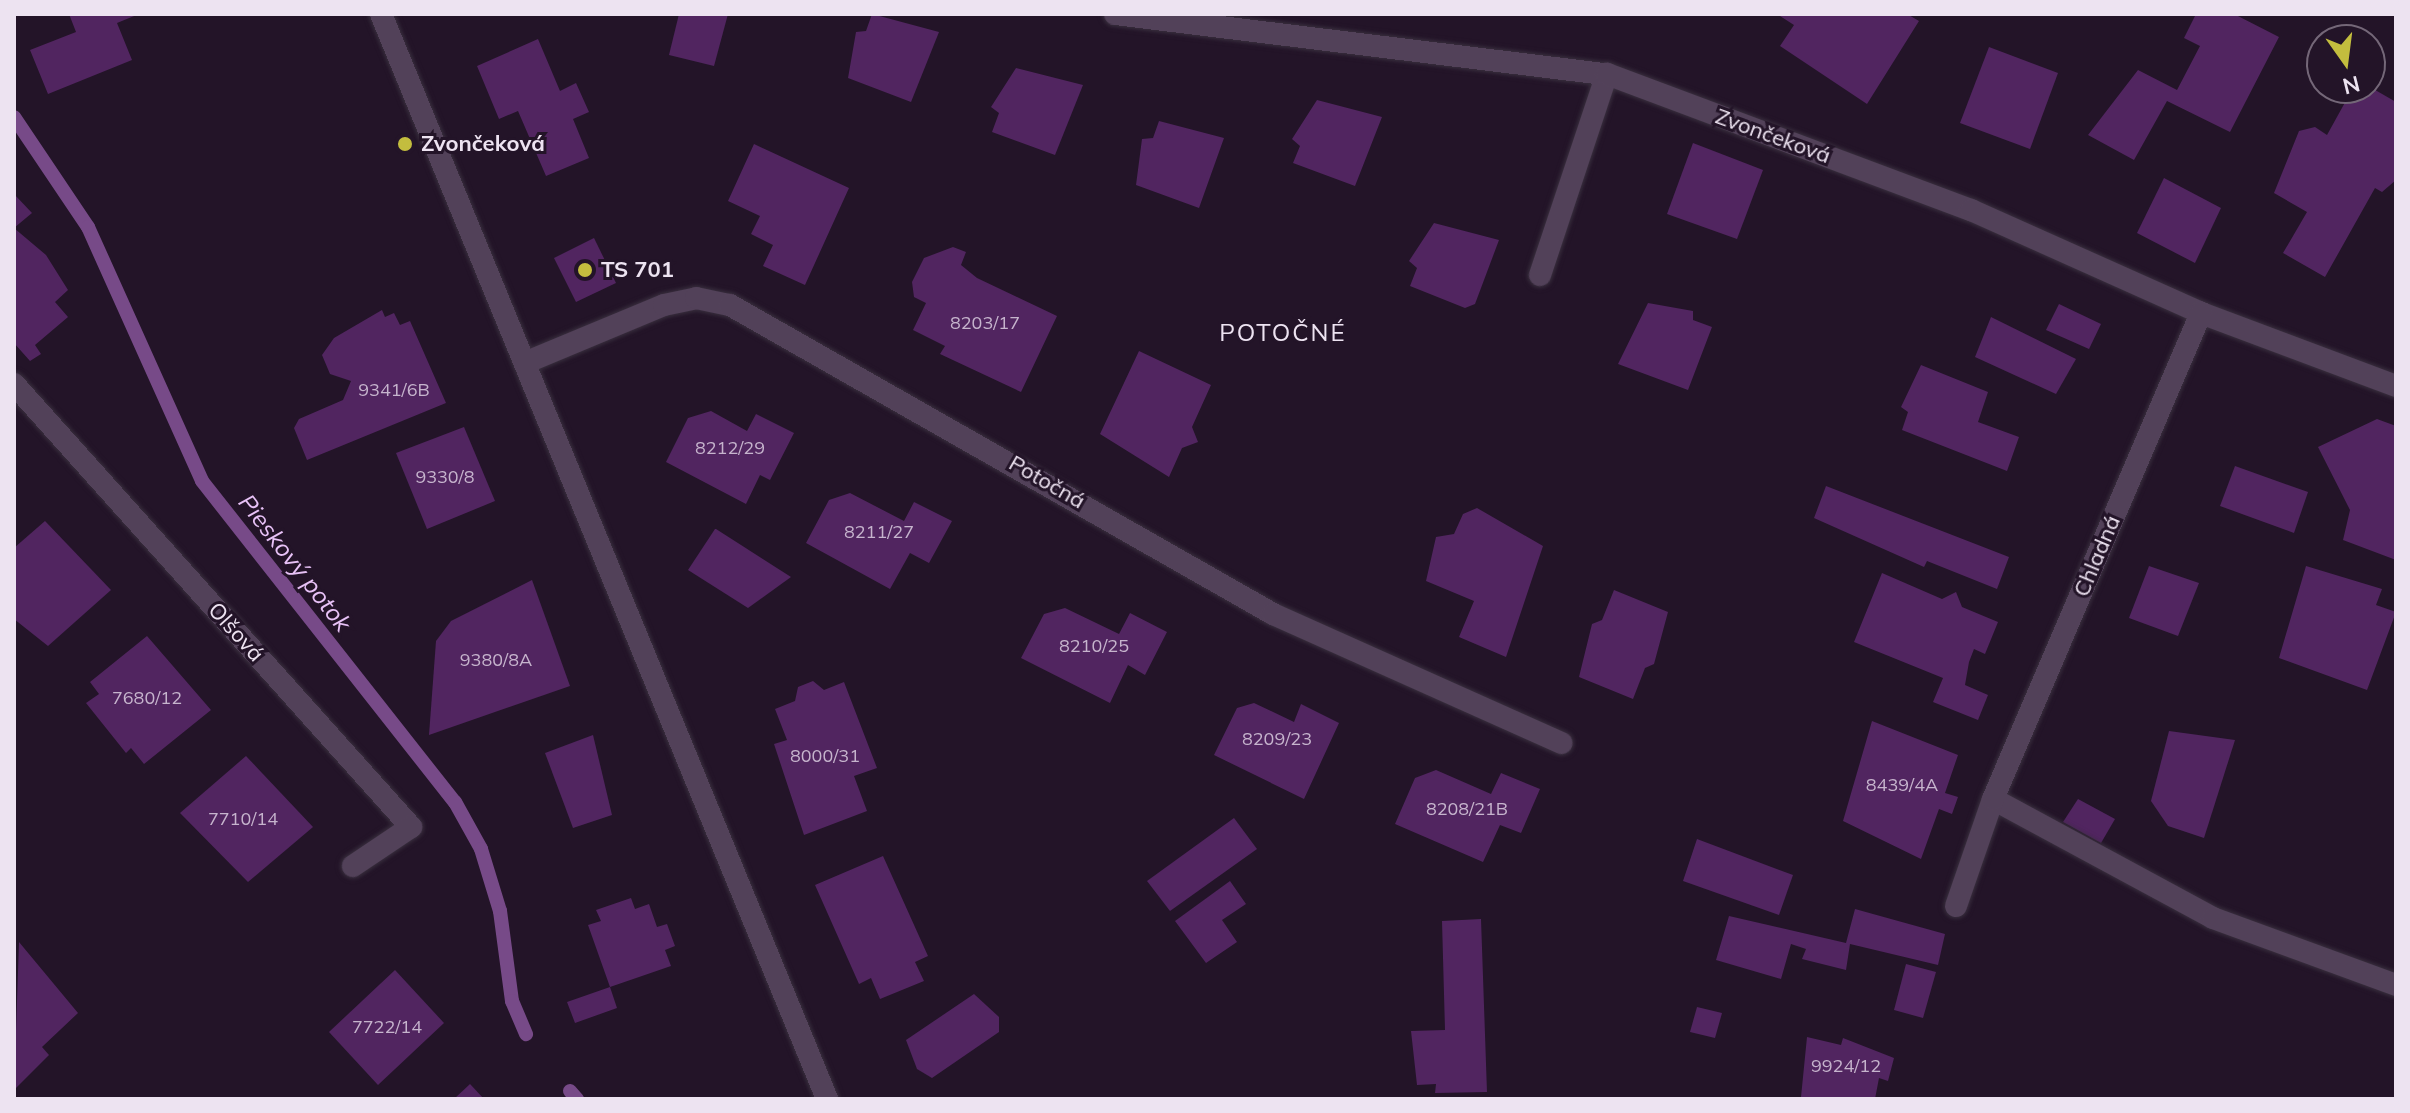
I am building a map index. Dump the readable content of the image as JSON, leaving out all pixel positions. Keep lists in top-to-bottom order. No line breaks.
{"streets":{"street":["Zvončeková","Potočná","Chladná","Olšová"]},"crossings":[["Zvončeková","Chladná"]],"districts":["POTOČNÉ"],"water":["Pieskový potok"],"places":["Zvončeková","TS 701"],"house_numbers":["8203/17","9341/6B","8212/29","9330/8","8211/27","8210/25","9380/8A","7680/12","8209/23","8000/31","8439/4A","8208/21B","7710/14","7722/14","9924/12"],"north":"bottom"}
